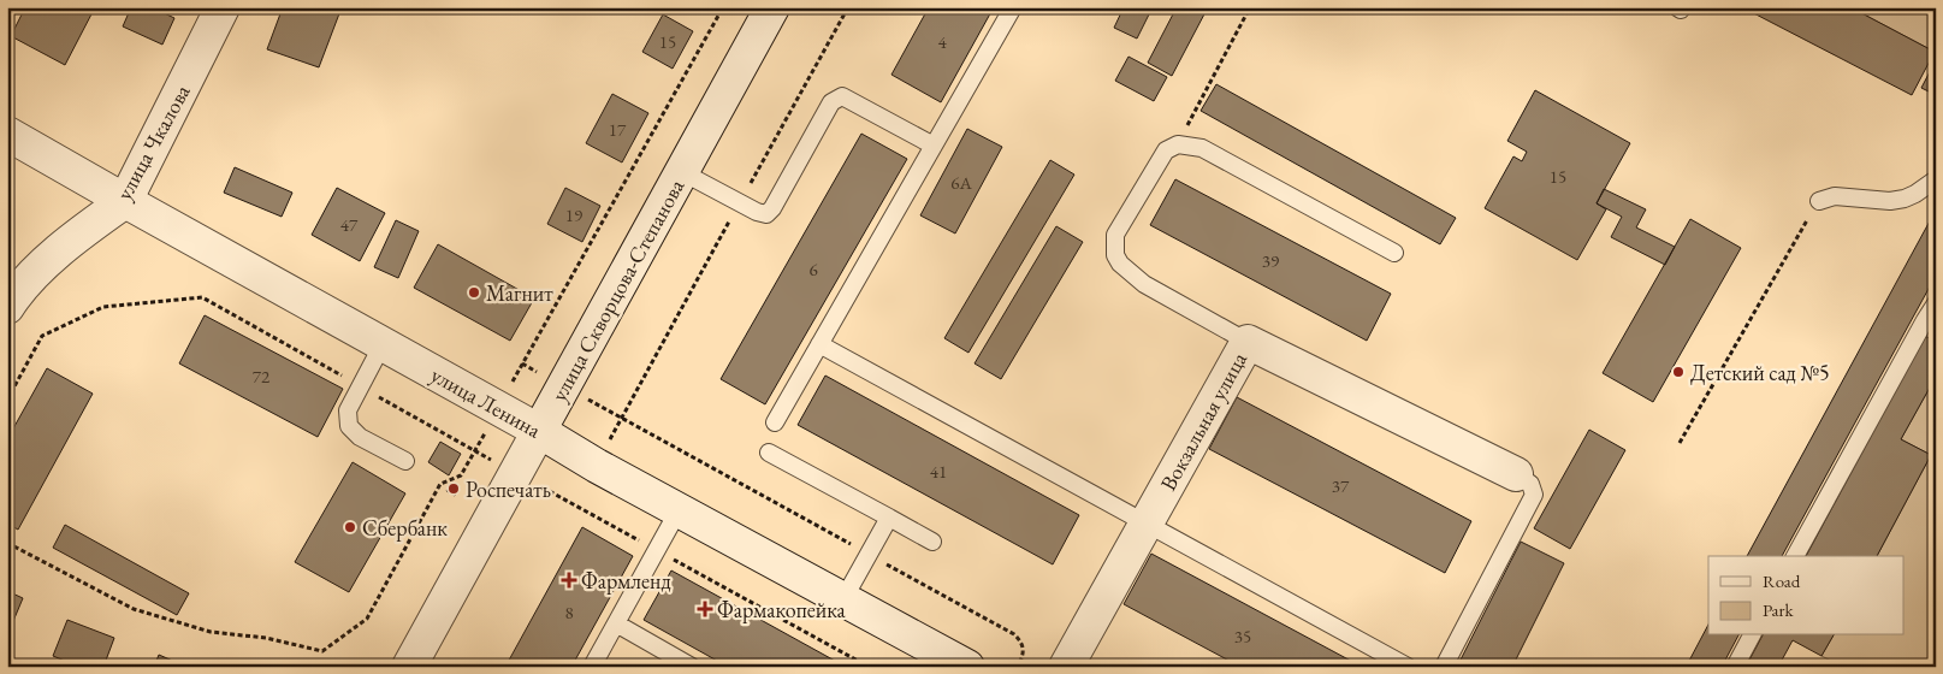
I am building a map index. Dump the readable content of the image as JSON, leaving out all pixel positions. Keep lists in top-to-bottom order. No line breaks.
{"streets":{"street":["улица Чкалова","улица Скворцова-Степанова","улица Ленина","Вокзальная улица"]},"crossings":[["улица Чкалова","улица Ленина"],["улица Скворцова-Степанова","улица Ленина"]],"places":{"other":["Магнит","Детский сад №5","Роспечать","Сбербанк"],"health":["Фармленд","Фармакопейка"]},"house_numbers":["15","4","17","15","6А","19","47","39","6","72","41","37","8","35"],"legend":["Road","Park"]}
